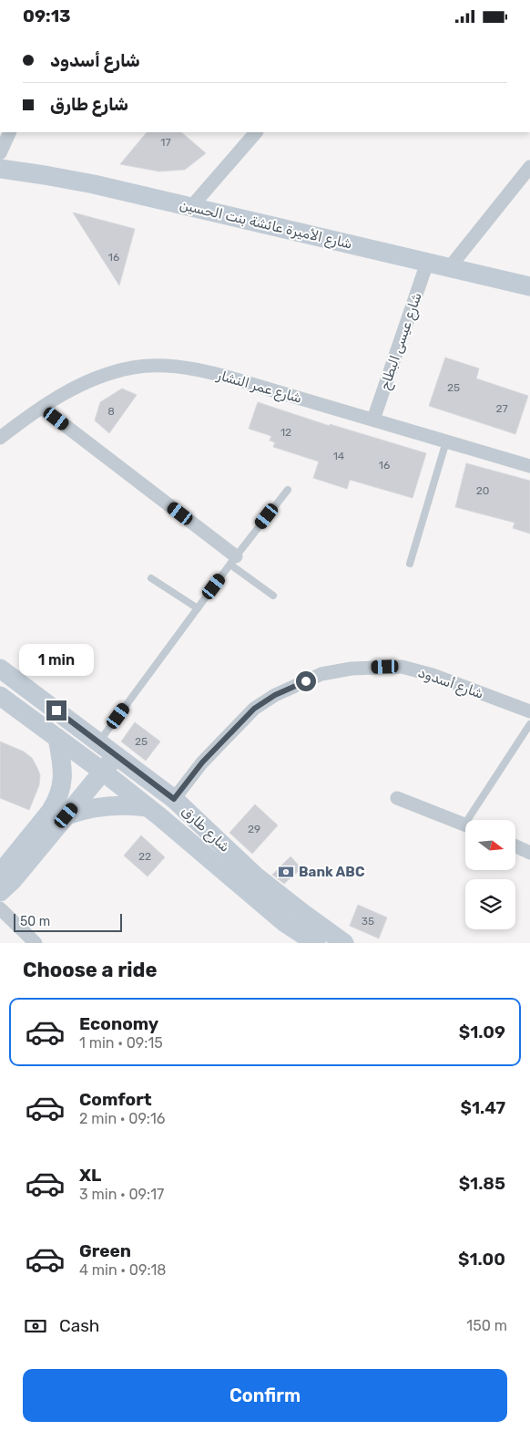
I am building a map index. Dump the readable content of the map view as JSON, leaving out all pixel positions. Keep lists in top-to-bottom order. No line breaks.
{"streets":{"street":["شارع الأميرة عائشة بنت الحسين","شارع عيسى البطاح","شارع عمر النشار","شارع أسدود","شارع طارق"]},"crossings":[["شارع الأميرة عائشة بنت الحسين","شارع عيسى البطاح"],["شارع عيسى البطاح","شارع عمر النشار"],["شارع أسدود","شارع طارق"]],"places":{"bank":["Bank ABC"]},"house_numbers":["17","16","25","27","8","12","14","16","20","25","29","22","35"],"scale_bar":"50 m","north":"right","page":{"status":"09:13","banner":["شارع أسدود","شارع طارق"],"bubble":"1 min","scale":"50 m","heading":"Choose a ride","list":[{"name":"Economy","note":"1 min · 09:15","value":"$1.09"},{"name":"Comfort","note":"2 min · 09:16","value":"$1.47"},{"name":"XL","note":"3 min · 09:17","value":"$1.85"},{"name":"Green","note":"4 min · 09:18","value":"$1.00"}],"pay":["Cash","150 m"],"buttons":"Confirm"}}
